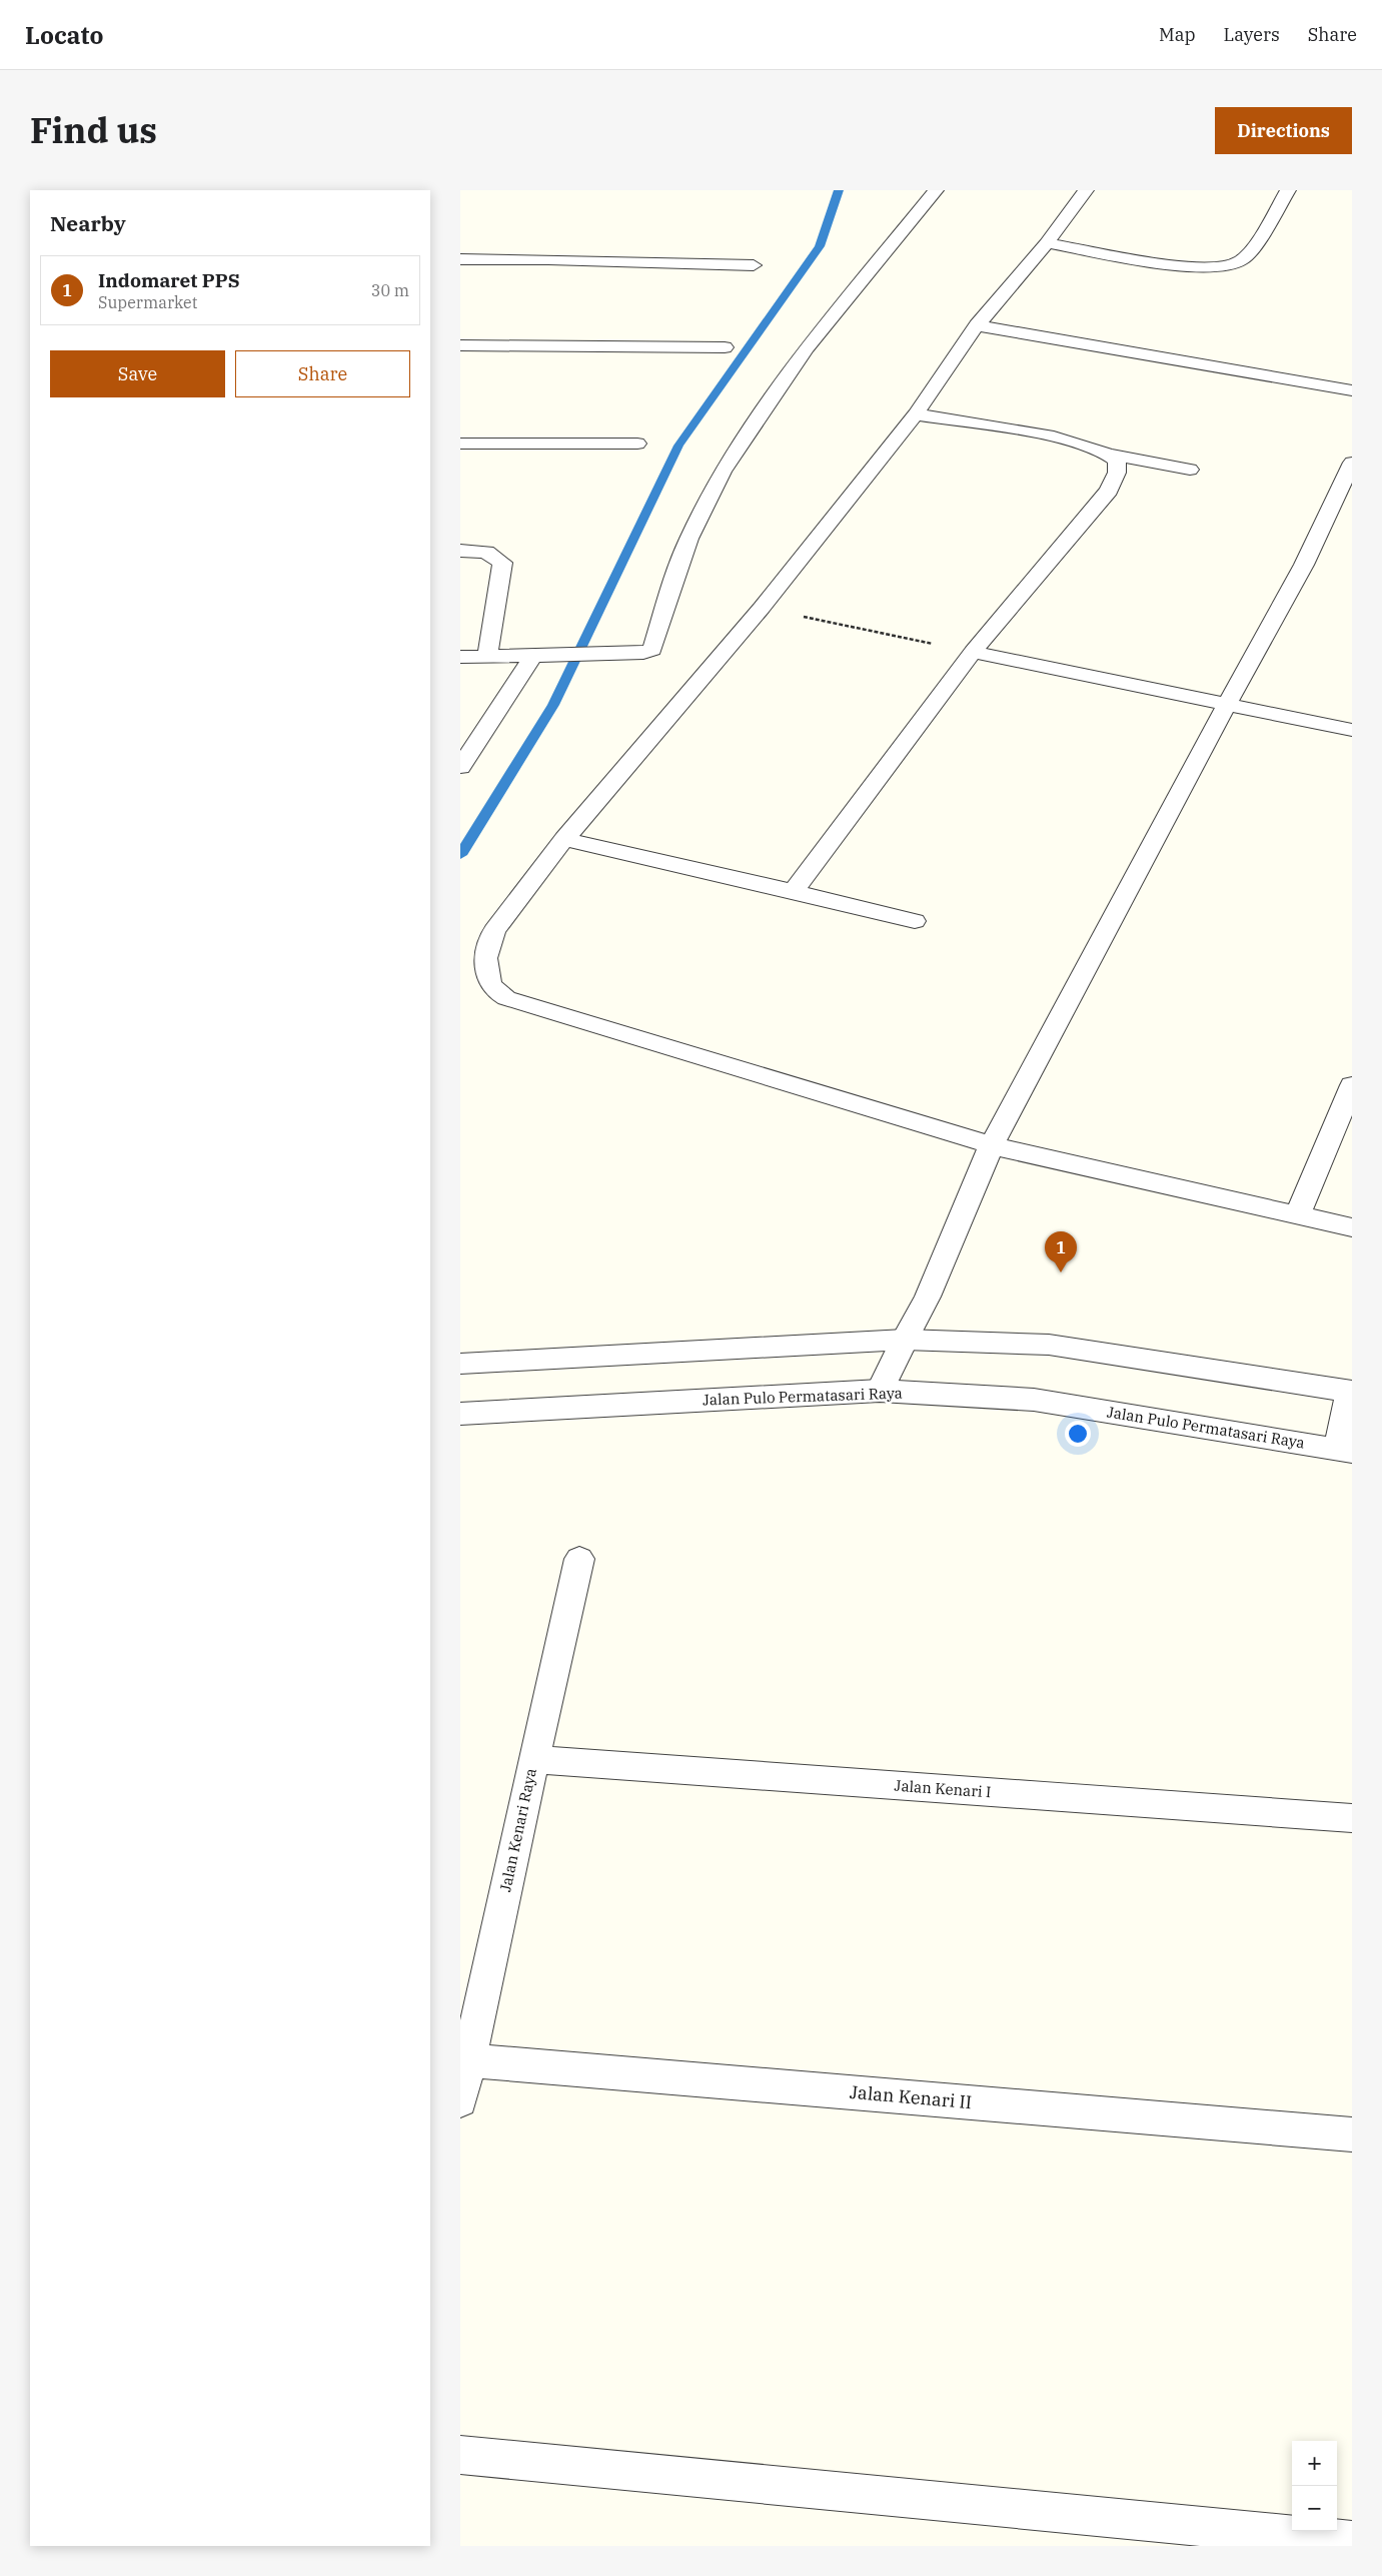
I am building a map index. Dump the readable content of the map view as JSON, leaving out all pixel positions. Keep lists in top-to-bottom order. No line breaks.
{"streets":{"street":["Jalan Pulo Permatasari Raya","Jalan Kenari I","Jalan Kenari Raya","Jalan Kenari II"]},"crossings":[["Jalan Kenari I","Jalan Kenari Raya"],["Jalan Kenari Raya","Jalan Kenari II"]],"page":{"header":"Locato","nav":["Map","Layers","Share"],"title":"Find us","buttons":["Directions",["Save","Share"]],"heading":"Nearby","list":[{"mark":"1","name":"Indomaret PPS","note":"Supermarket","value":"30 m"}],"pins":"1","map_buttons":["+","−"]}}
